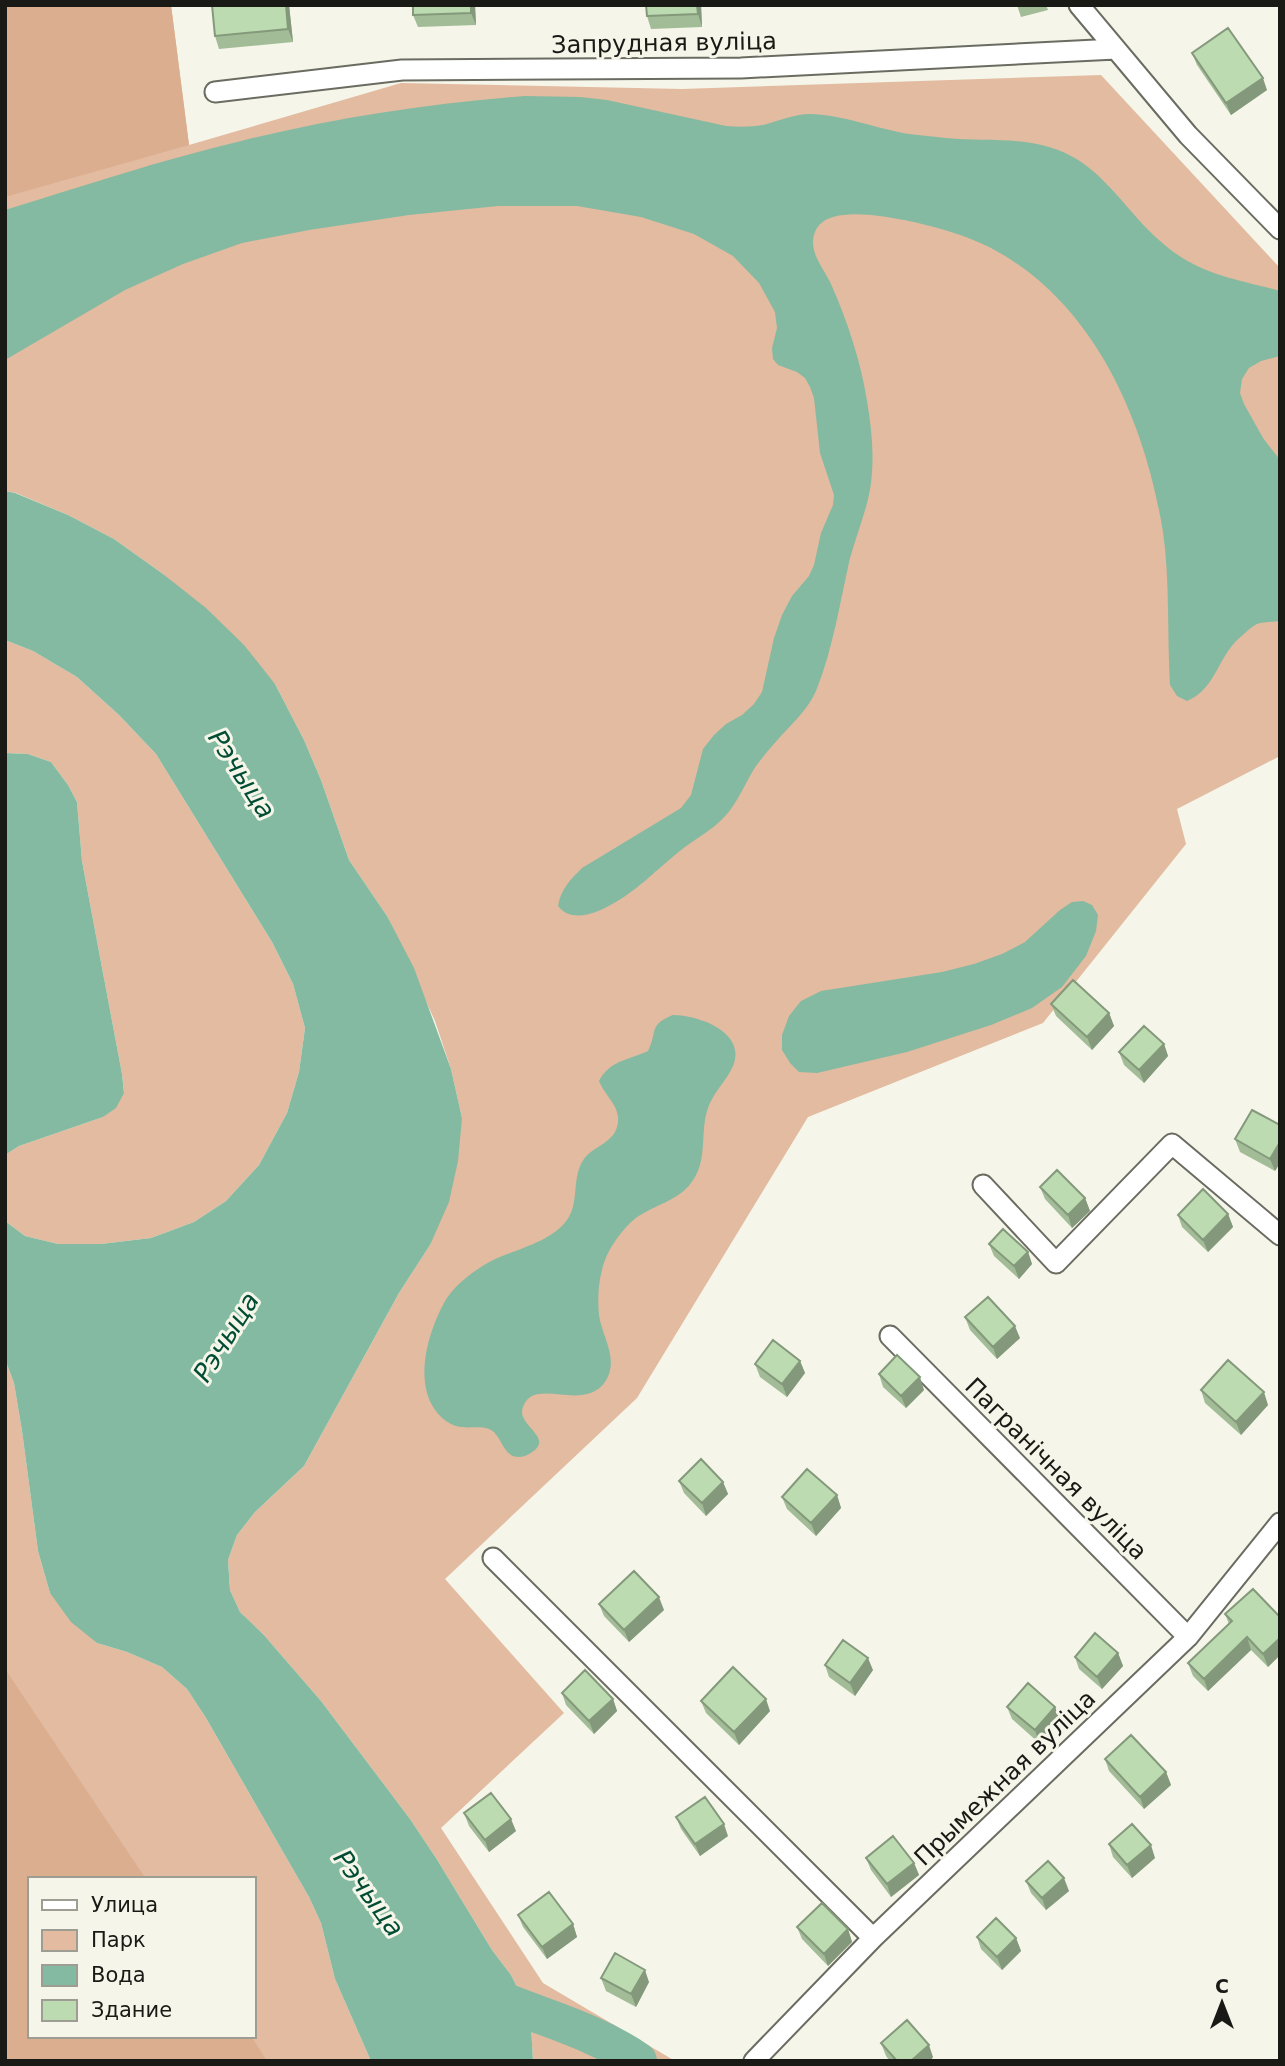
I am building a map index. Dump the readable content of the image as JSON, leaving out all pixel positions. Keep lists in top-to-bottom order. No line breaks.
{"streets":{"street":["Запрудная вуліца","Пагранічная вуліца","Прымежная вуліца"]},"crossings":[["Пагранічная вуліца","Прымежная вуліца"]],"water":["Рэчыца"],"legend":["Улица","Парк","Вода","Здание"],"north":"top"}
